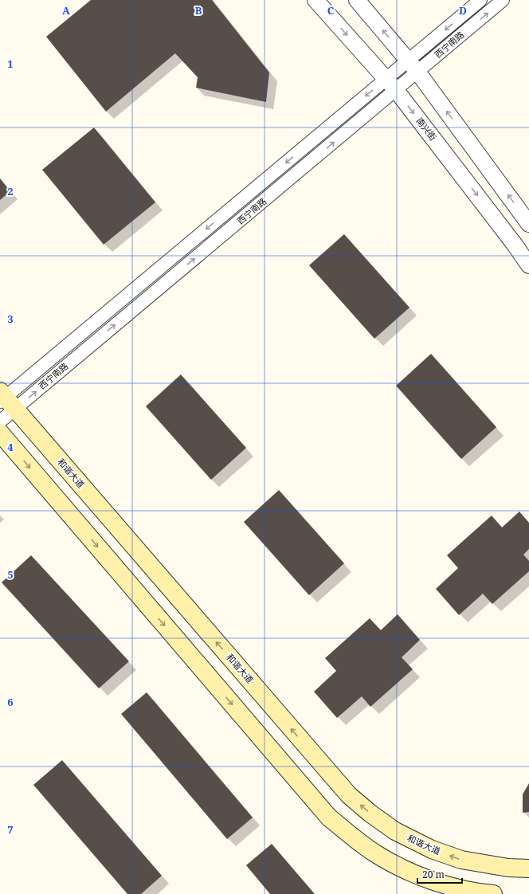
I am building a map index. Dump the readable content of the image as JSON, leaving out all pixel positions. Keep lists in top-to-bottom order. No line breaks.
{"streets":{"main road":["和谐大道"],"street":["西宁南路","南兴街"]},"crossings":[["西宁南路","南兴街"],["西宁南路","和谐大道"]],"scale_bar":"20 m","grid":{"columns":["A","B","C","D"],"rows":["1","2","3","4","5","6","7"]}}
